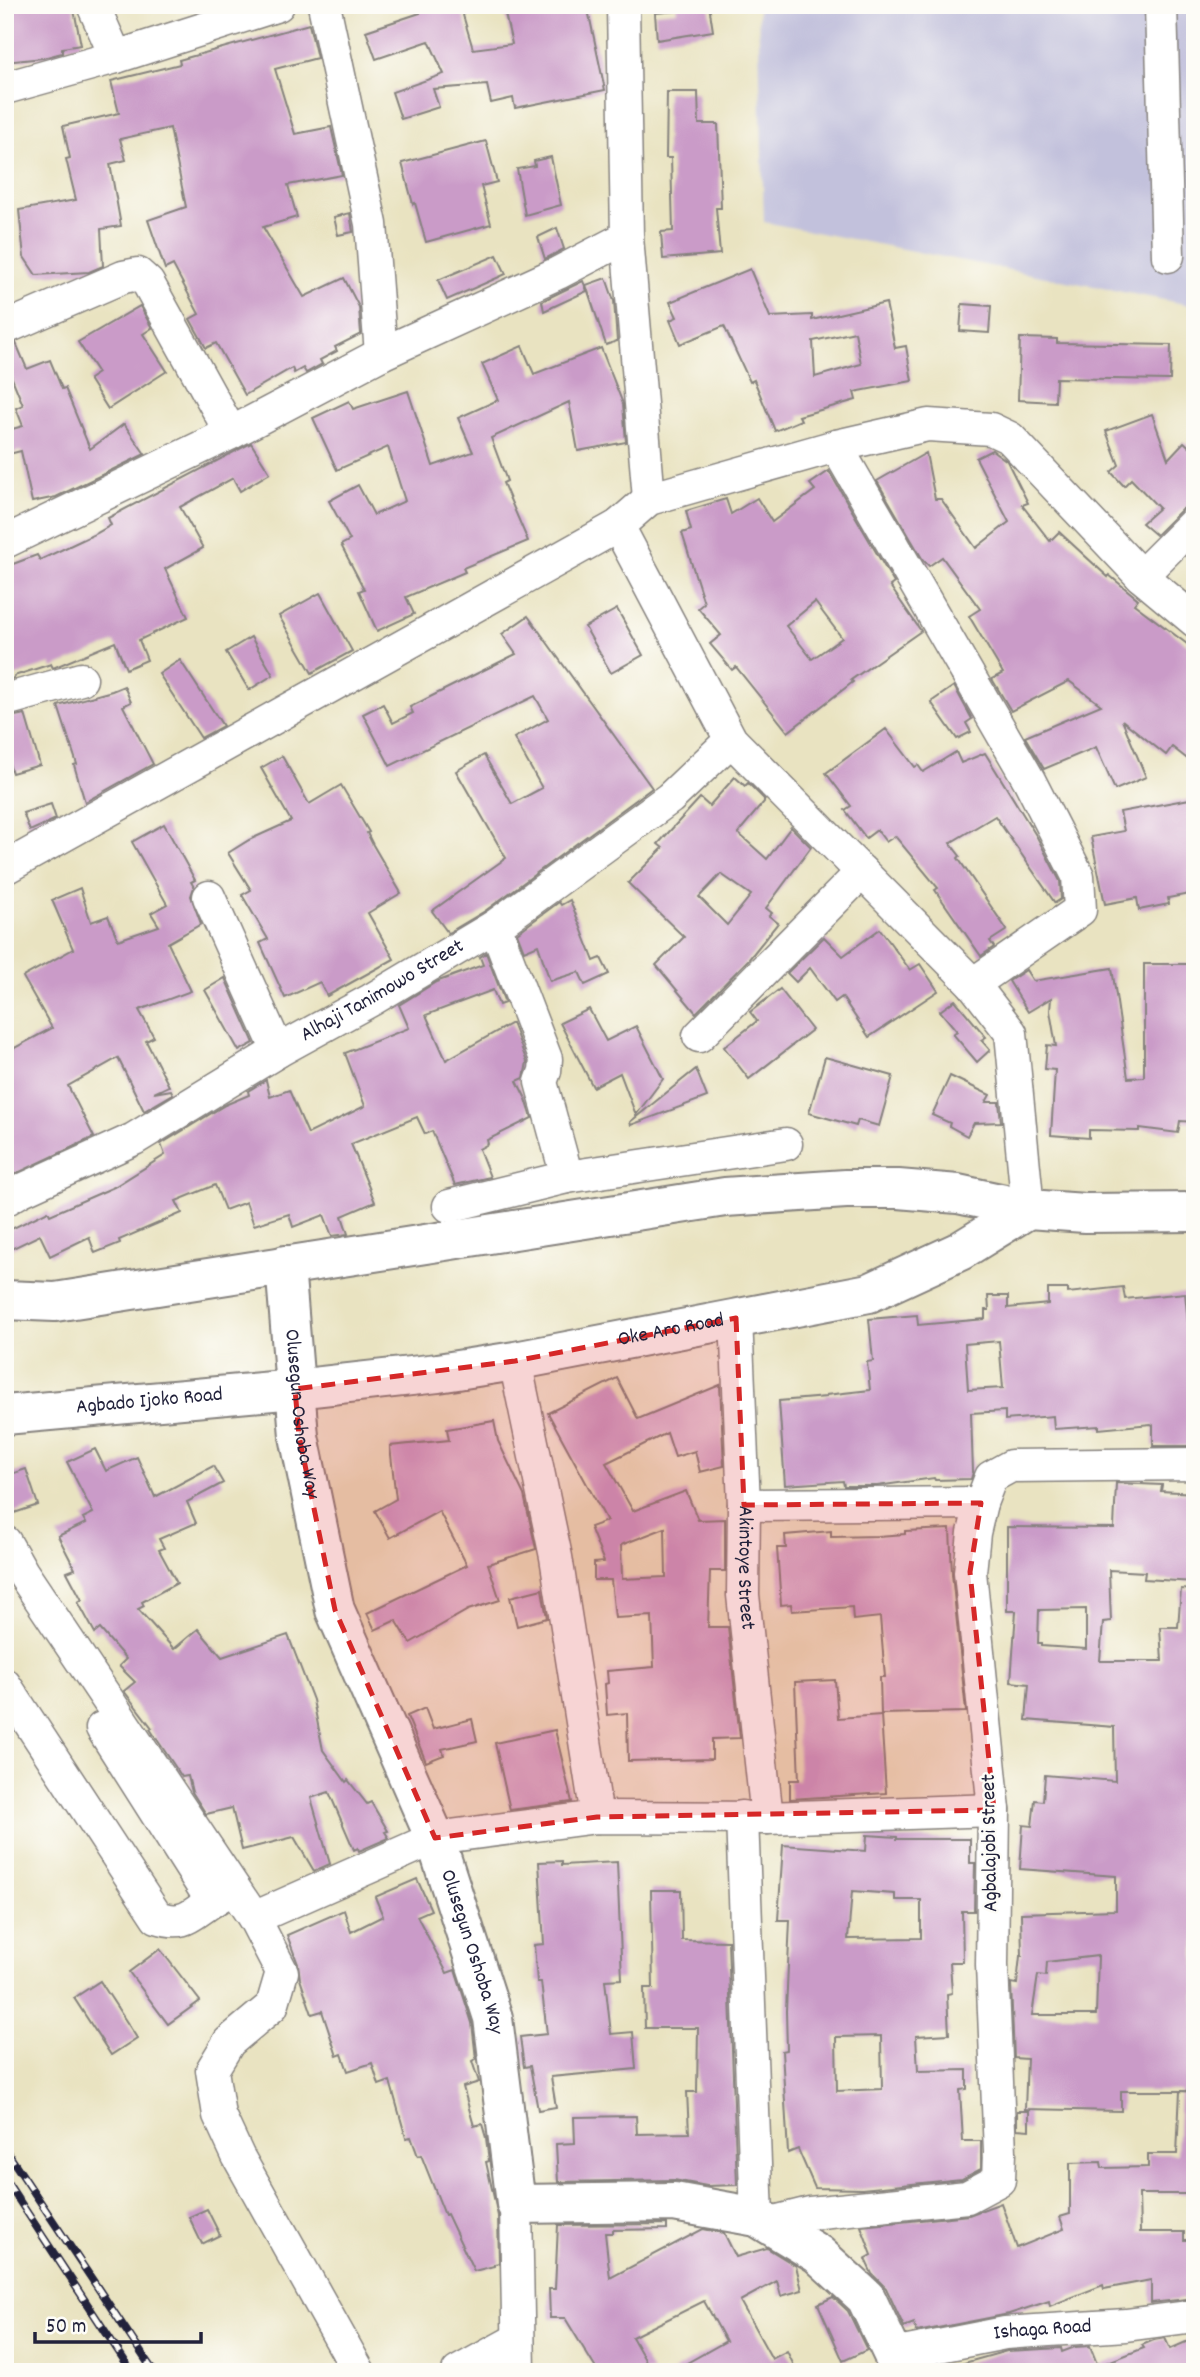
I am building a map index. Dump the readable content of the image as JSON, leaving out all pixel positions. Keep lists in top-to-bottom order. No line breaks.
{"streets":{"main road":["Oke Aro Road","Agbado Ijoko Road","Olusegun Oshoba Way"],"street":["Alhaji Tanimowo Street","Akintoye Street","Agbalajobi Street","Ishaga Road"]},"crossings":[["Oke Aro Road","Agbado Ijoko Road"],["Oke Aro Road","Olusegun Oshoba Way"],["Oke Aro Road","Akintoye Street"],["Agbado Ijoko Road","Olusegun Oshoba Way"],["Akintoye Street","Agbalajobi Street"]],"scale_bar":"50 m"}
